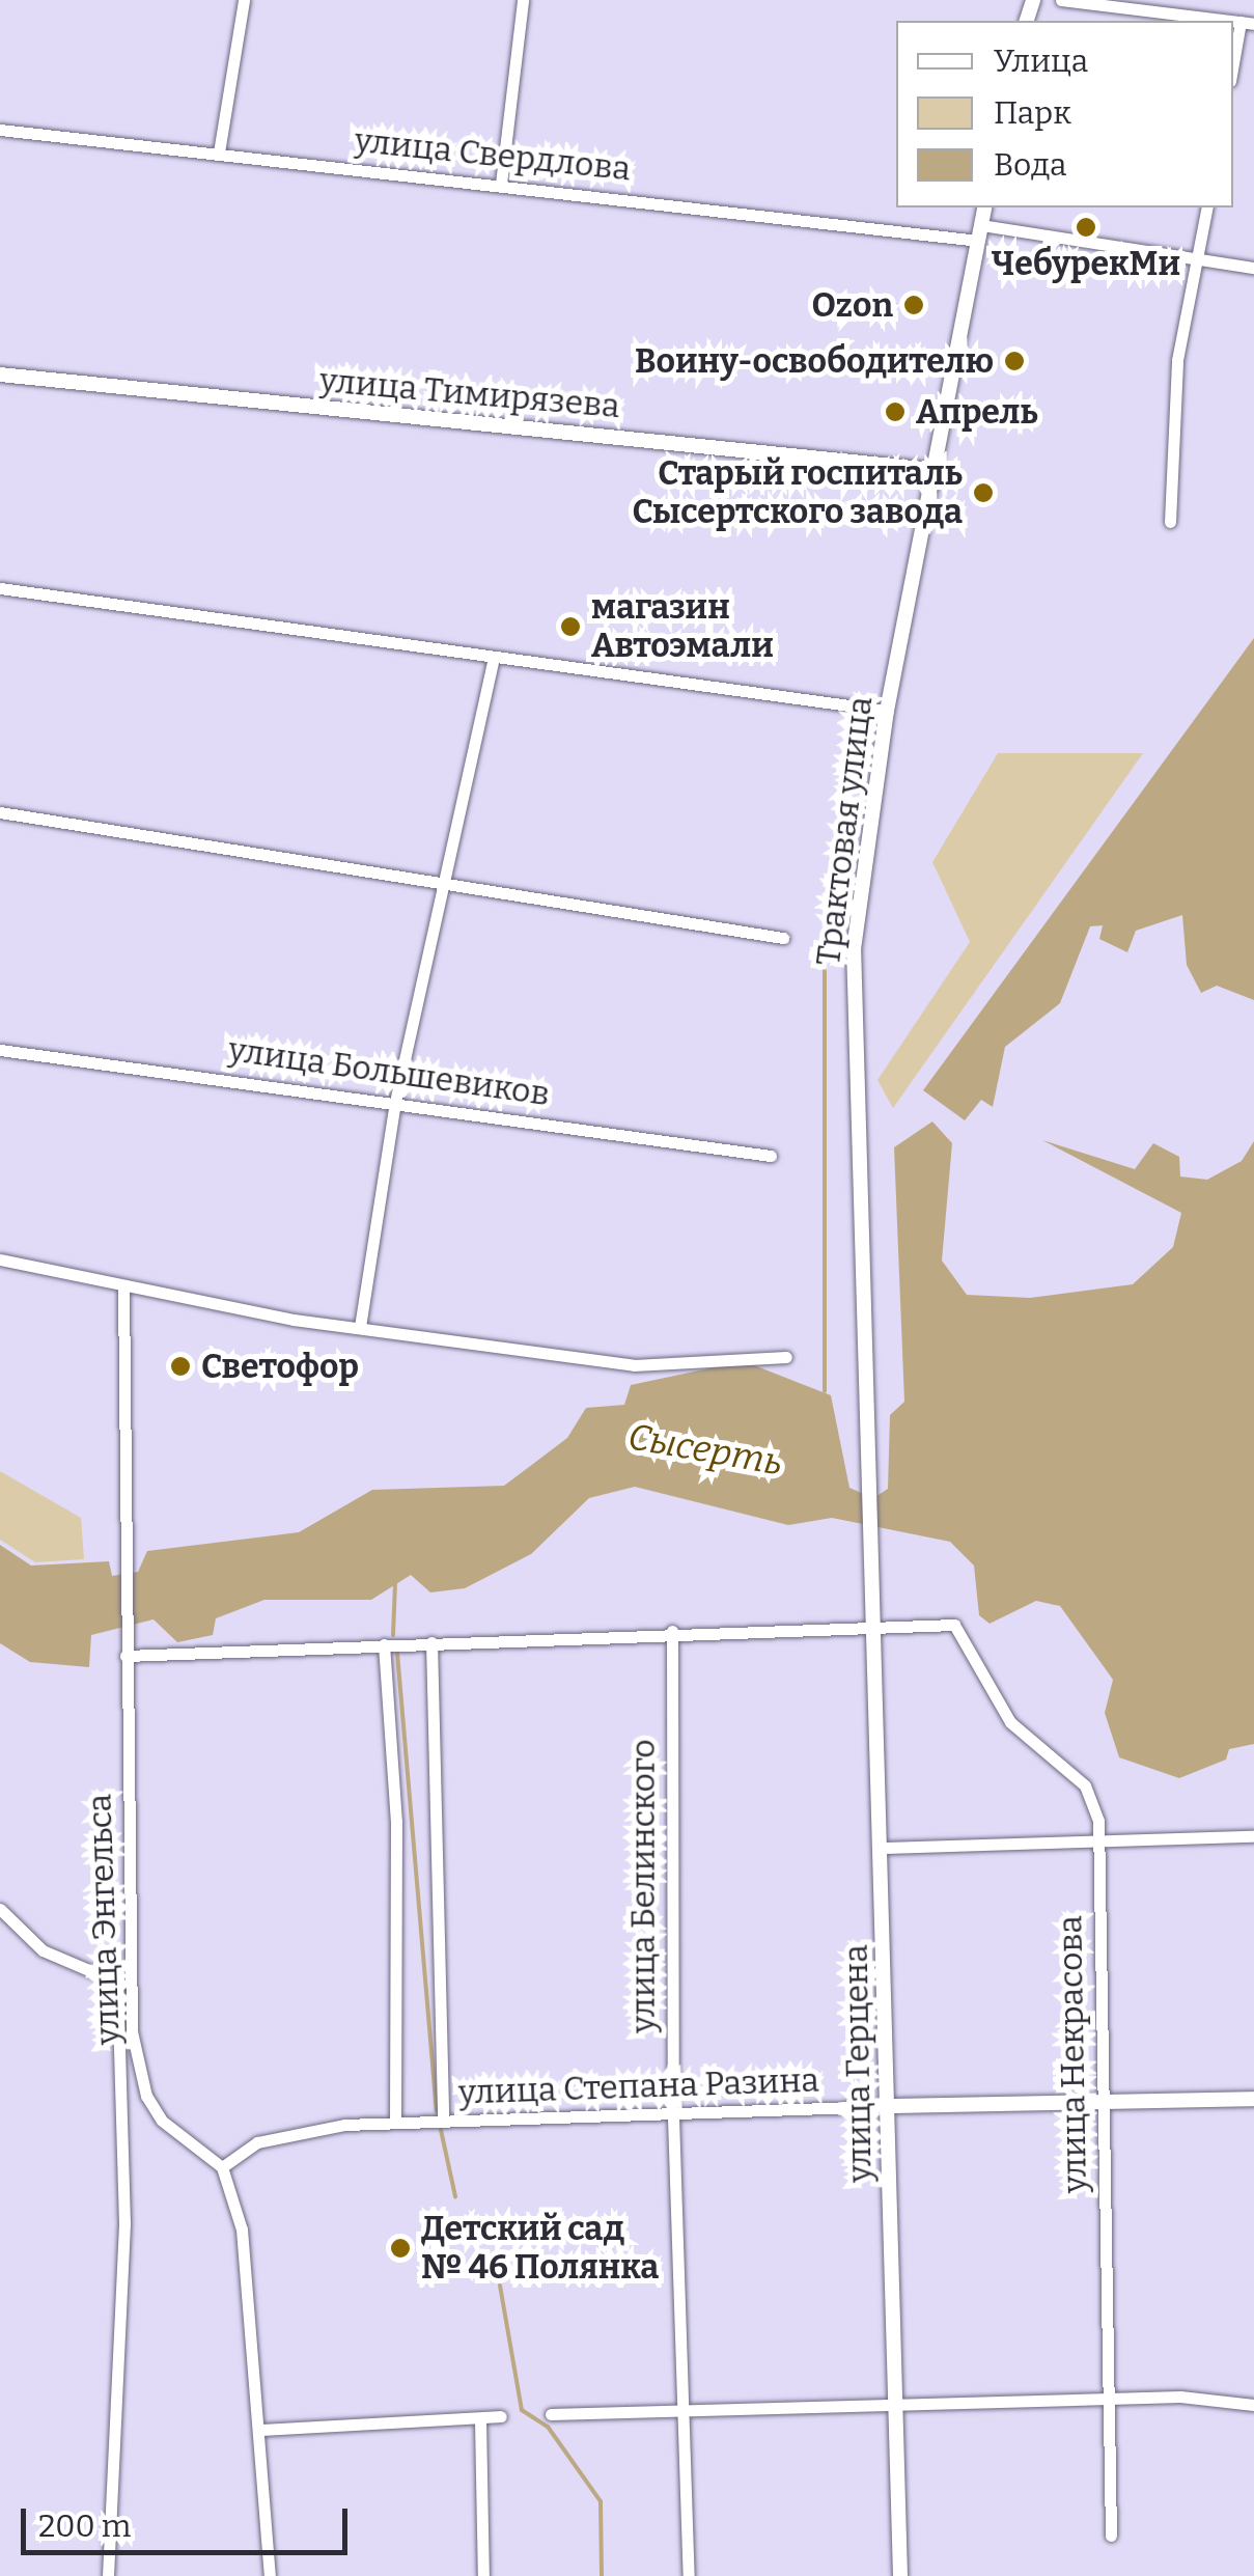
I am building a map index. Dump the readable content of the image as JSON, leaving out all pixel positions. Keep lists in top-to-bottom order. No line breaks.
{"streets":{"main road":["улица Тимирязева","Трактовая улица","улица Герцена","улица Степана Разина"],"street":["улица Свердлова","улица Большевиков","улица Белинского","улица Энгельса","улица Некрасова"]},"crossings":[["улица Свердлова","Трактовая улица"],["улица Тимирязева","Трактовая улица"],["Трактовая улица","улица Герцена"],["улица Белинского","улица Степана Разина"],["улица Энгельса","улица Степана Разина"],["улица Некрасова","улица Герцена"],["улица Некрасова","улица Степана Разина"],["улица Герцена","улица Степана Разина"]],"water":["Сысерть"],"places":["ЧебурекМи","Ozon","Воину-освободителю","Апрель","Старый госпиталь Сысертского завода","магазин Автоэмали","Светофор","Детский сад № 46 Полянка"],"legend":["Улица","Парк","Вода"],"scale_bar":"200 m"}
